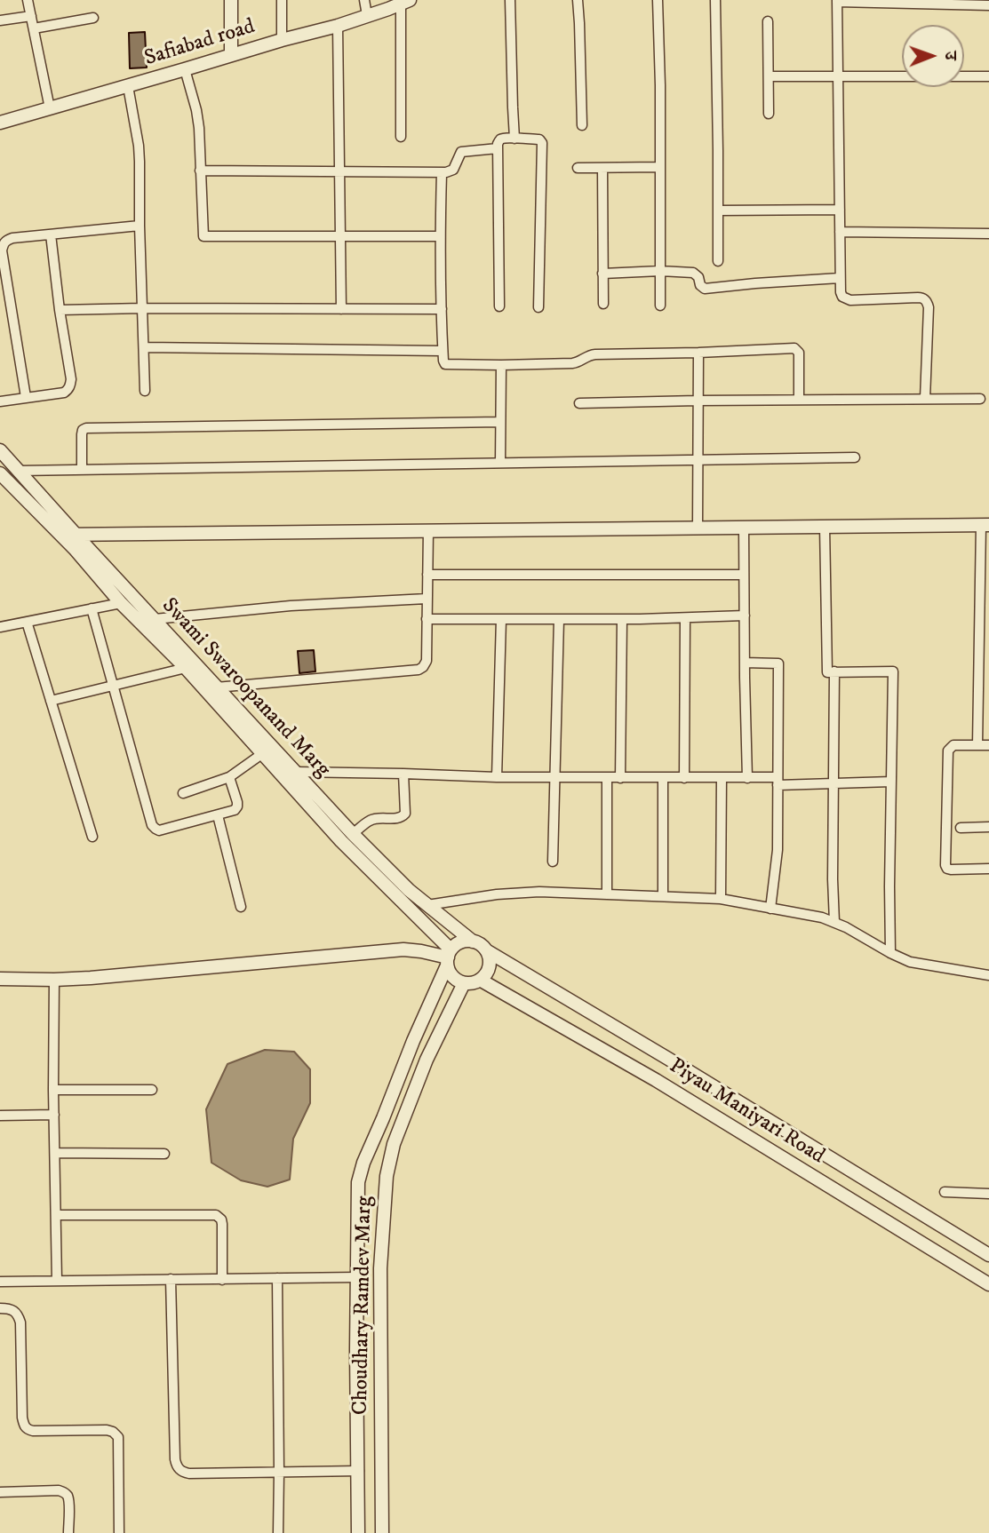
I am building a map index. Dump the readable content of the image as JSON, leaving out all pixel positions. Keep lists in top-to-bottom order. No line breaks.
{"streets":{"street":["Safiabad road","Swami Swaroopanand Marg","Piyau Maniyari Road","Choudhary Ramdev Marg"]},"crossings":[["Swami Swaroopanand Marg","Piyau Maniyari Road"],["Swami Swaroopanand Marg","Choudhary Ramdev Marg"],["Piyau Maniyari Road","Choudhary Ramdev Marg"]],"north":"right"}
